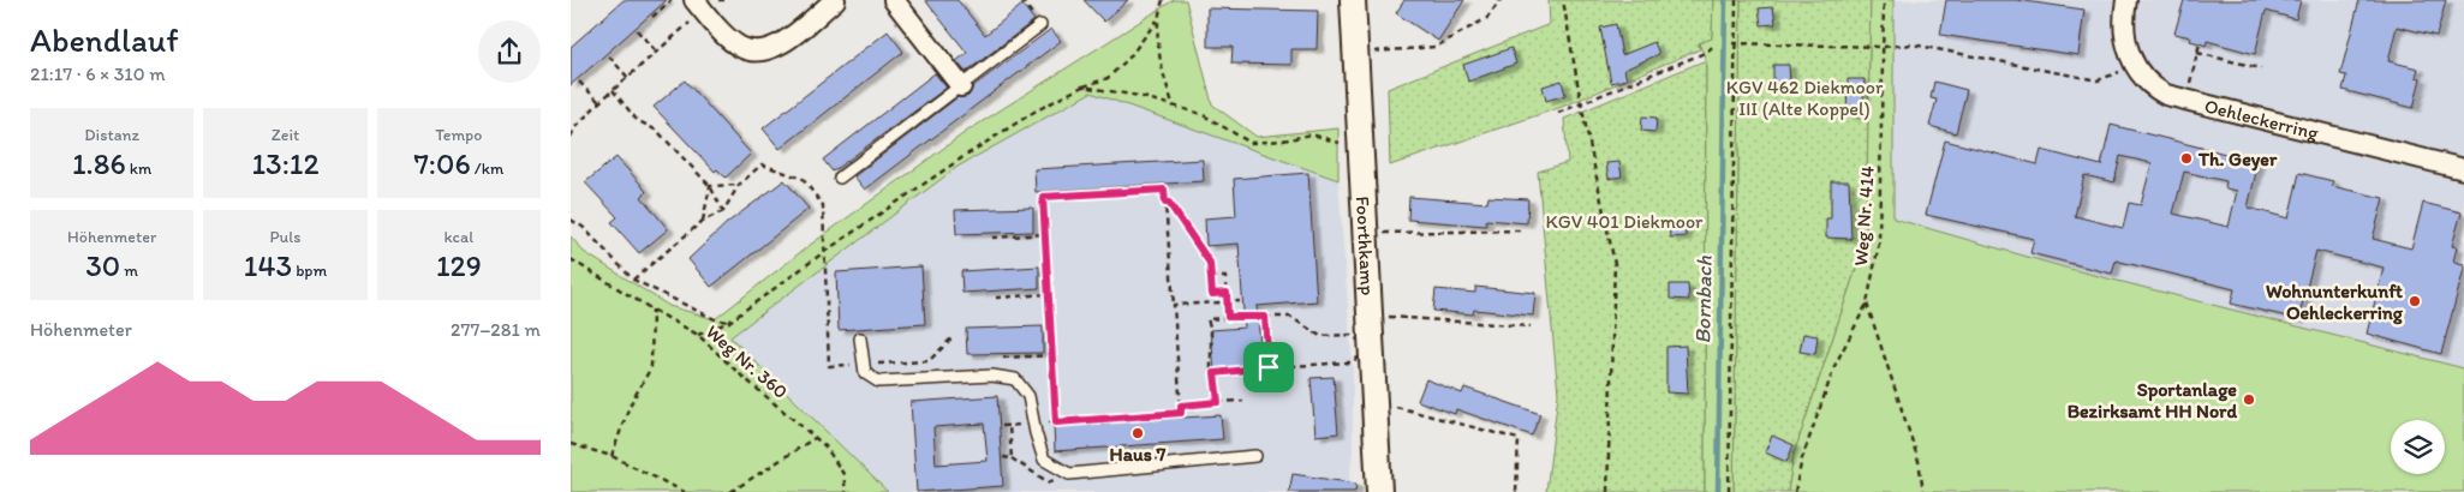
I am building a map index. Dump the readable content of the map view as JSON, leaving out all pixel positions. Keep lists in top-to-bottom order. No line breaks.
{"streets":{"street":["Oehleckerring","Foorthkamp"],"path":["Weg Nr. 414","Weg Nr. 360"]},"water":["Bornbach"],"parks":["KGV 462 Diekmoor III (Alte Koppel)","KGV 401 Diekmoor"],"places":["Th. Geyer","Wohnunterkunft Oehleckerring","Sportanlage Bezirksamt HH Nord","Haus 7"],"page":{"heading":["Abendlauf","21:17 · 6 × 310 m"],"stats":[["Distanz","1.86 km"],["Zeit","13:12"],["Tempo","7:06 /km"],["Höhenmeter","30 m"],["Puls","143 bpm"],["kcal","129"]],"chart":["Höhenmeter","277–281 m"]}}
